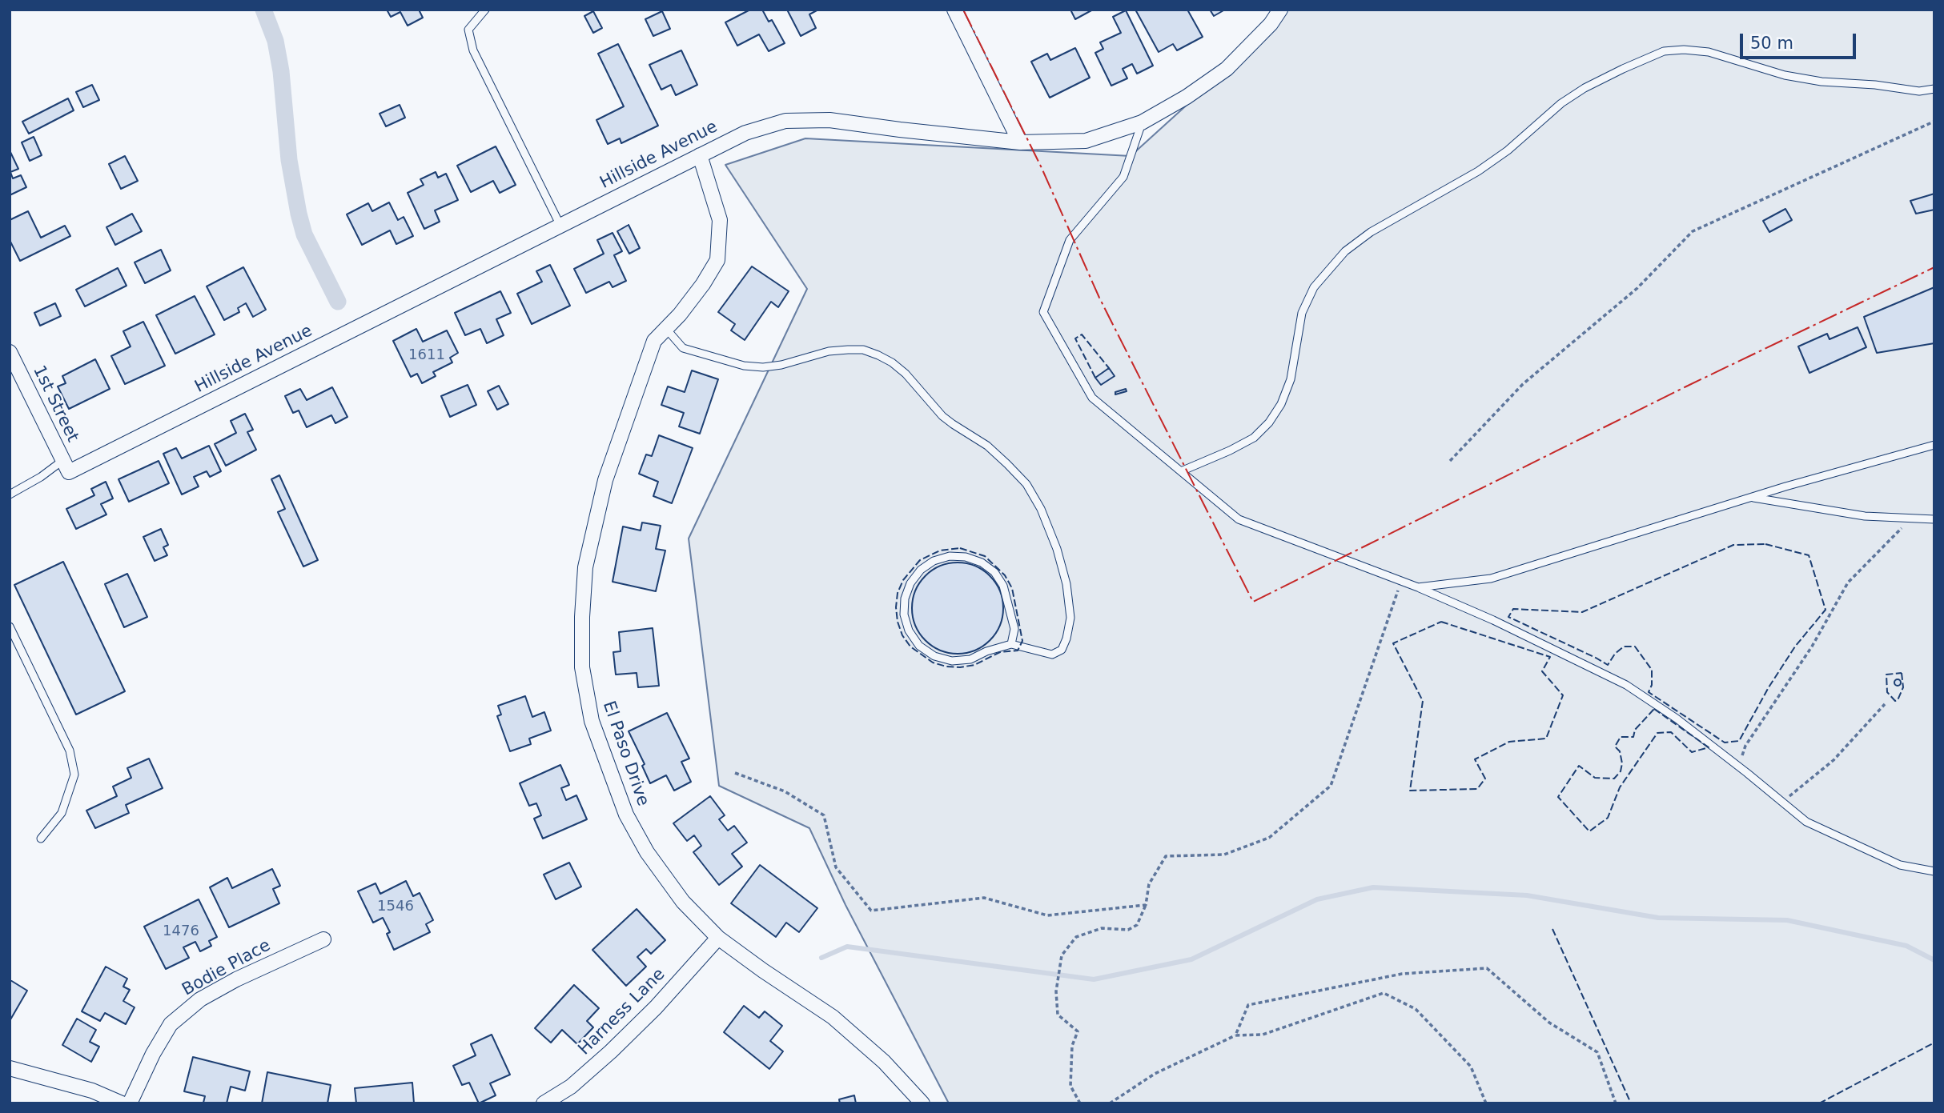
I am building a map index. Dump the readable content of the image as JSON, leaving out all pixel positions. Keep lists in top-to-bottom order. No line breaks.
{"streets":{"street":["Hillside Avenue","1st Street","El Paso Drive","Bodie Place","Harness Lane"]},"crossings":[["Hillside Avenue","1st Street"],["Hillside Avenue","El Paso Drive"],["El Paso Drive","Harness Lane"]],"house_numbers":["1611","1546","1476"],"scale_bar":"50 m"}
